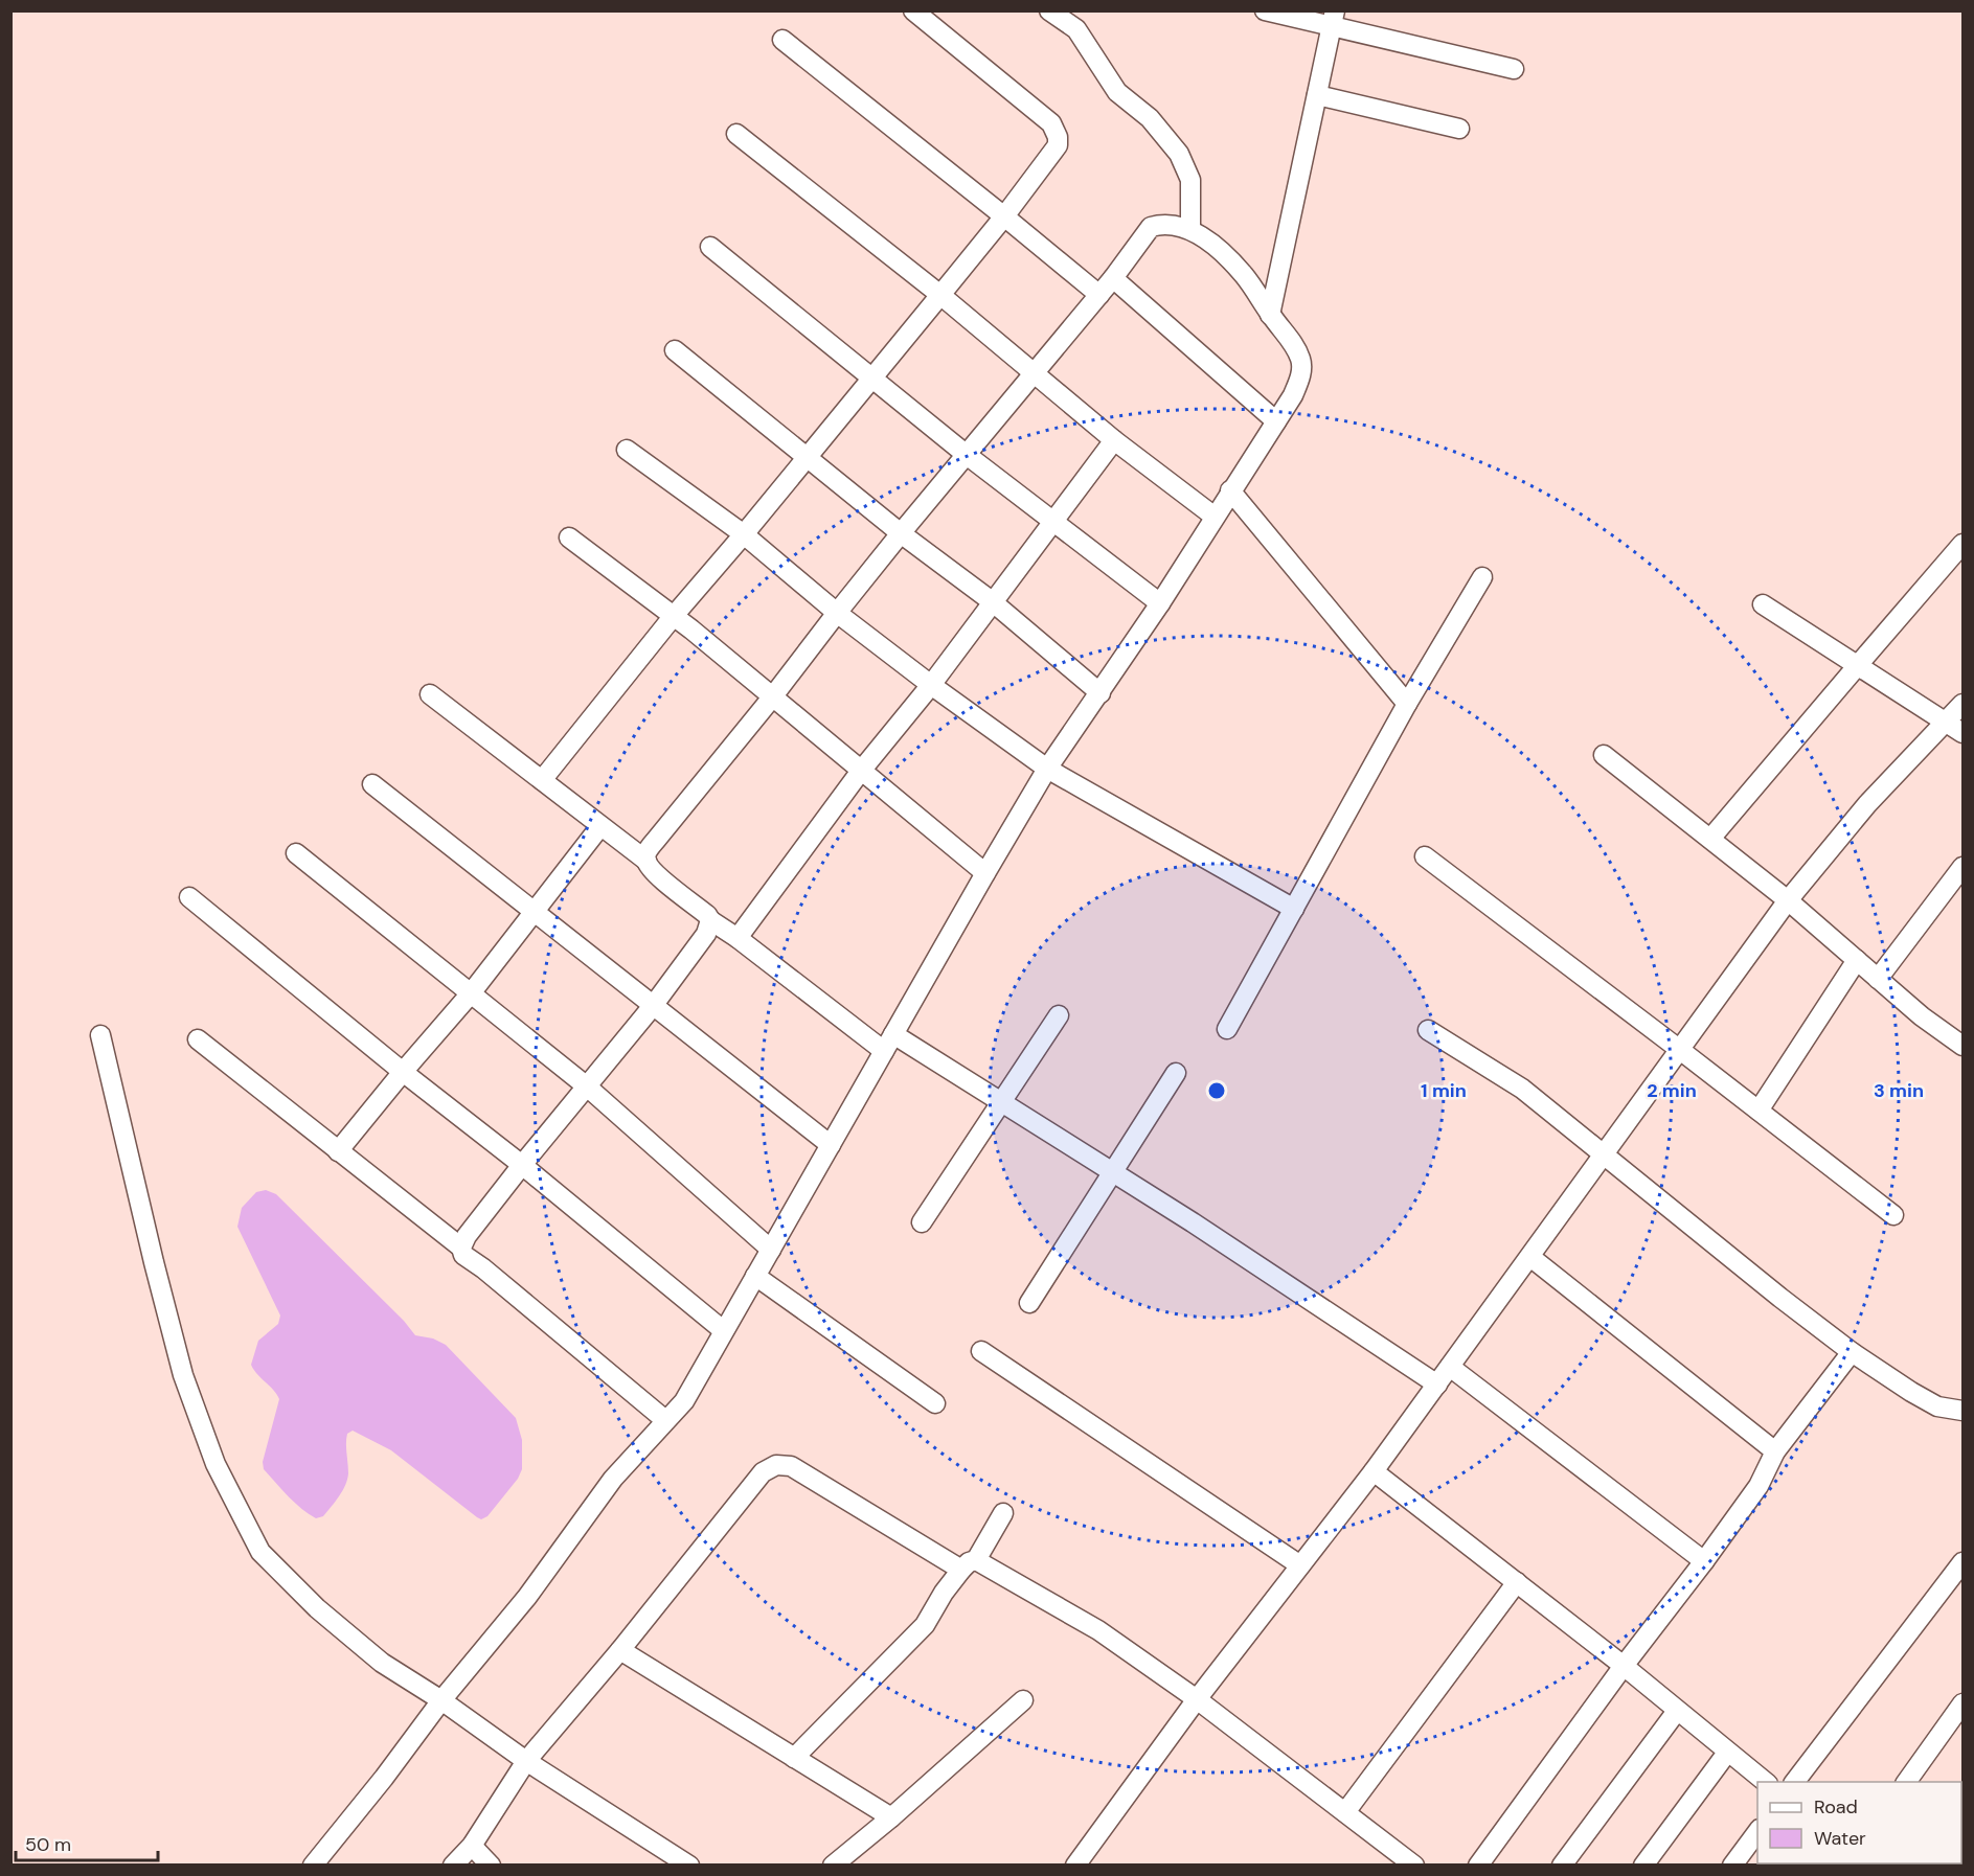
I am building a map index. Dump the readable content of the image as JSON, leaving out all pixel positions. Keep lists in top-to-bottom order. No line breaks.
{"legend":["Road","Water"],"scale_bar":"50 m","rings":["1 min","2 min","3 min"]}
